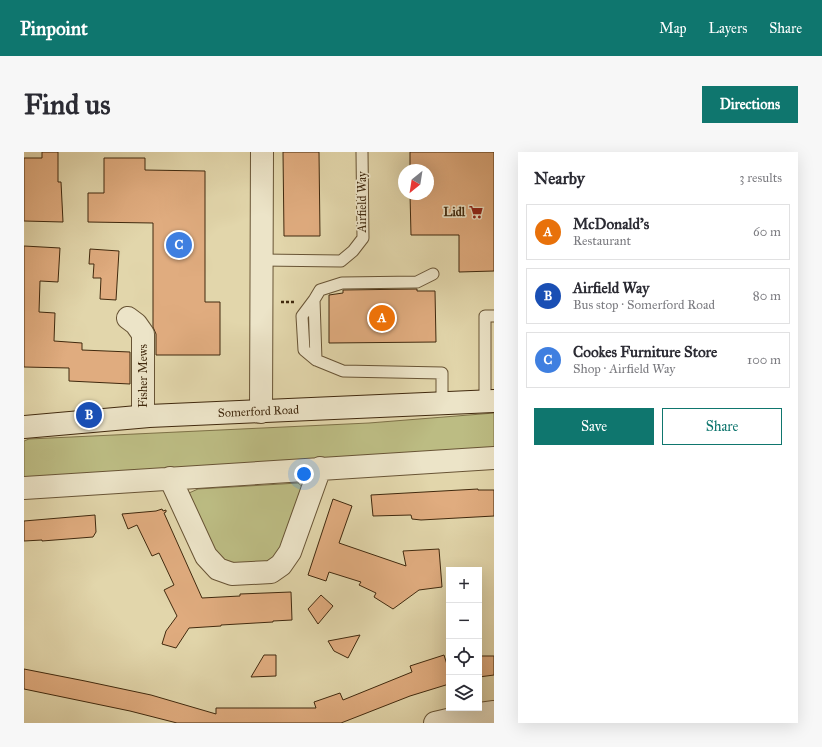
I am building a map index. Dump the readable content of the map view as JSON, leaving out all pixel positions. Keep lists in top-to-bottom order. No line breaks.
{"streets":{"street":["Fisher Mews","Somerford Road"],"lane":["Airfield Way"]},"crossings":[["Fisher Mews","Somerford Road"]],"places":{"supermarket":["Lidl"]},"north":"bottom left","page":{"header":"Pinpoint","nav":["Map","Layers","Share"],"buttons":["Directions",["Save","Share"]],"title":"Find us","heading":["Nearby","3 results"],"list":[{"mark":"A","name":"McDonald's","note":"Restaurant","value":"60 m"},{"mark":"B","name":"Airfield Way","note":"Bus stop · Somerford Road","value":"80 m"},{"mark":"C","name":"Cookes Furniture Store","note":"Shop · Airfield Way","value":"100 m"}],"pins":["C","A","B"],"map_buttons":["+","−"]}}
